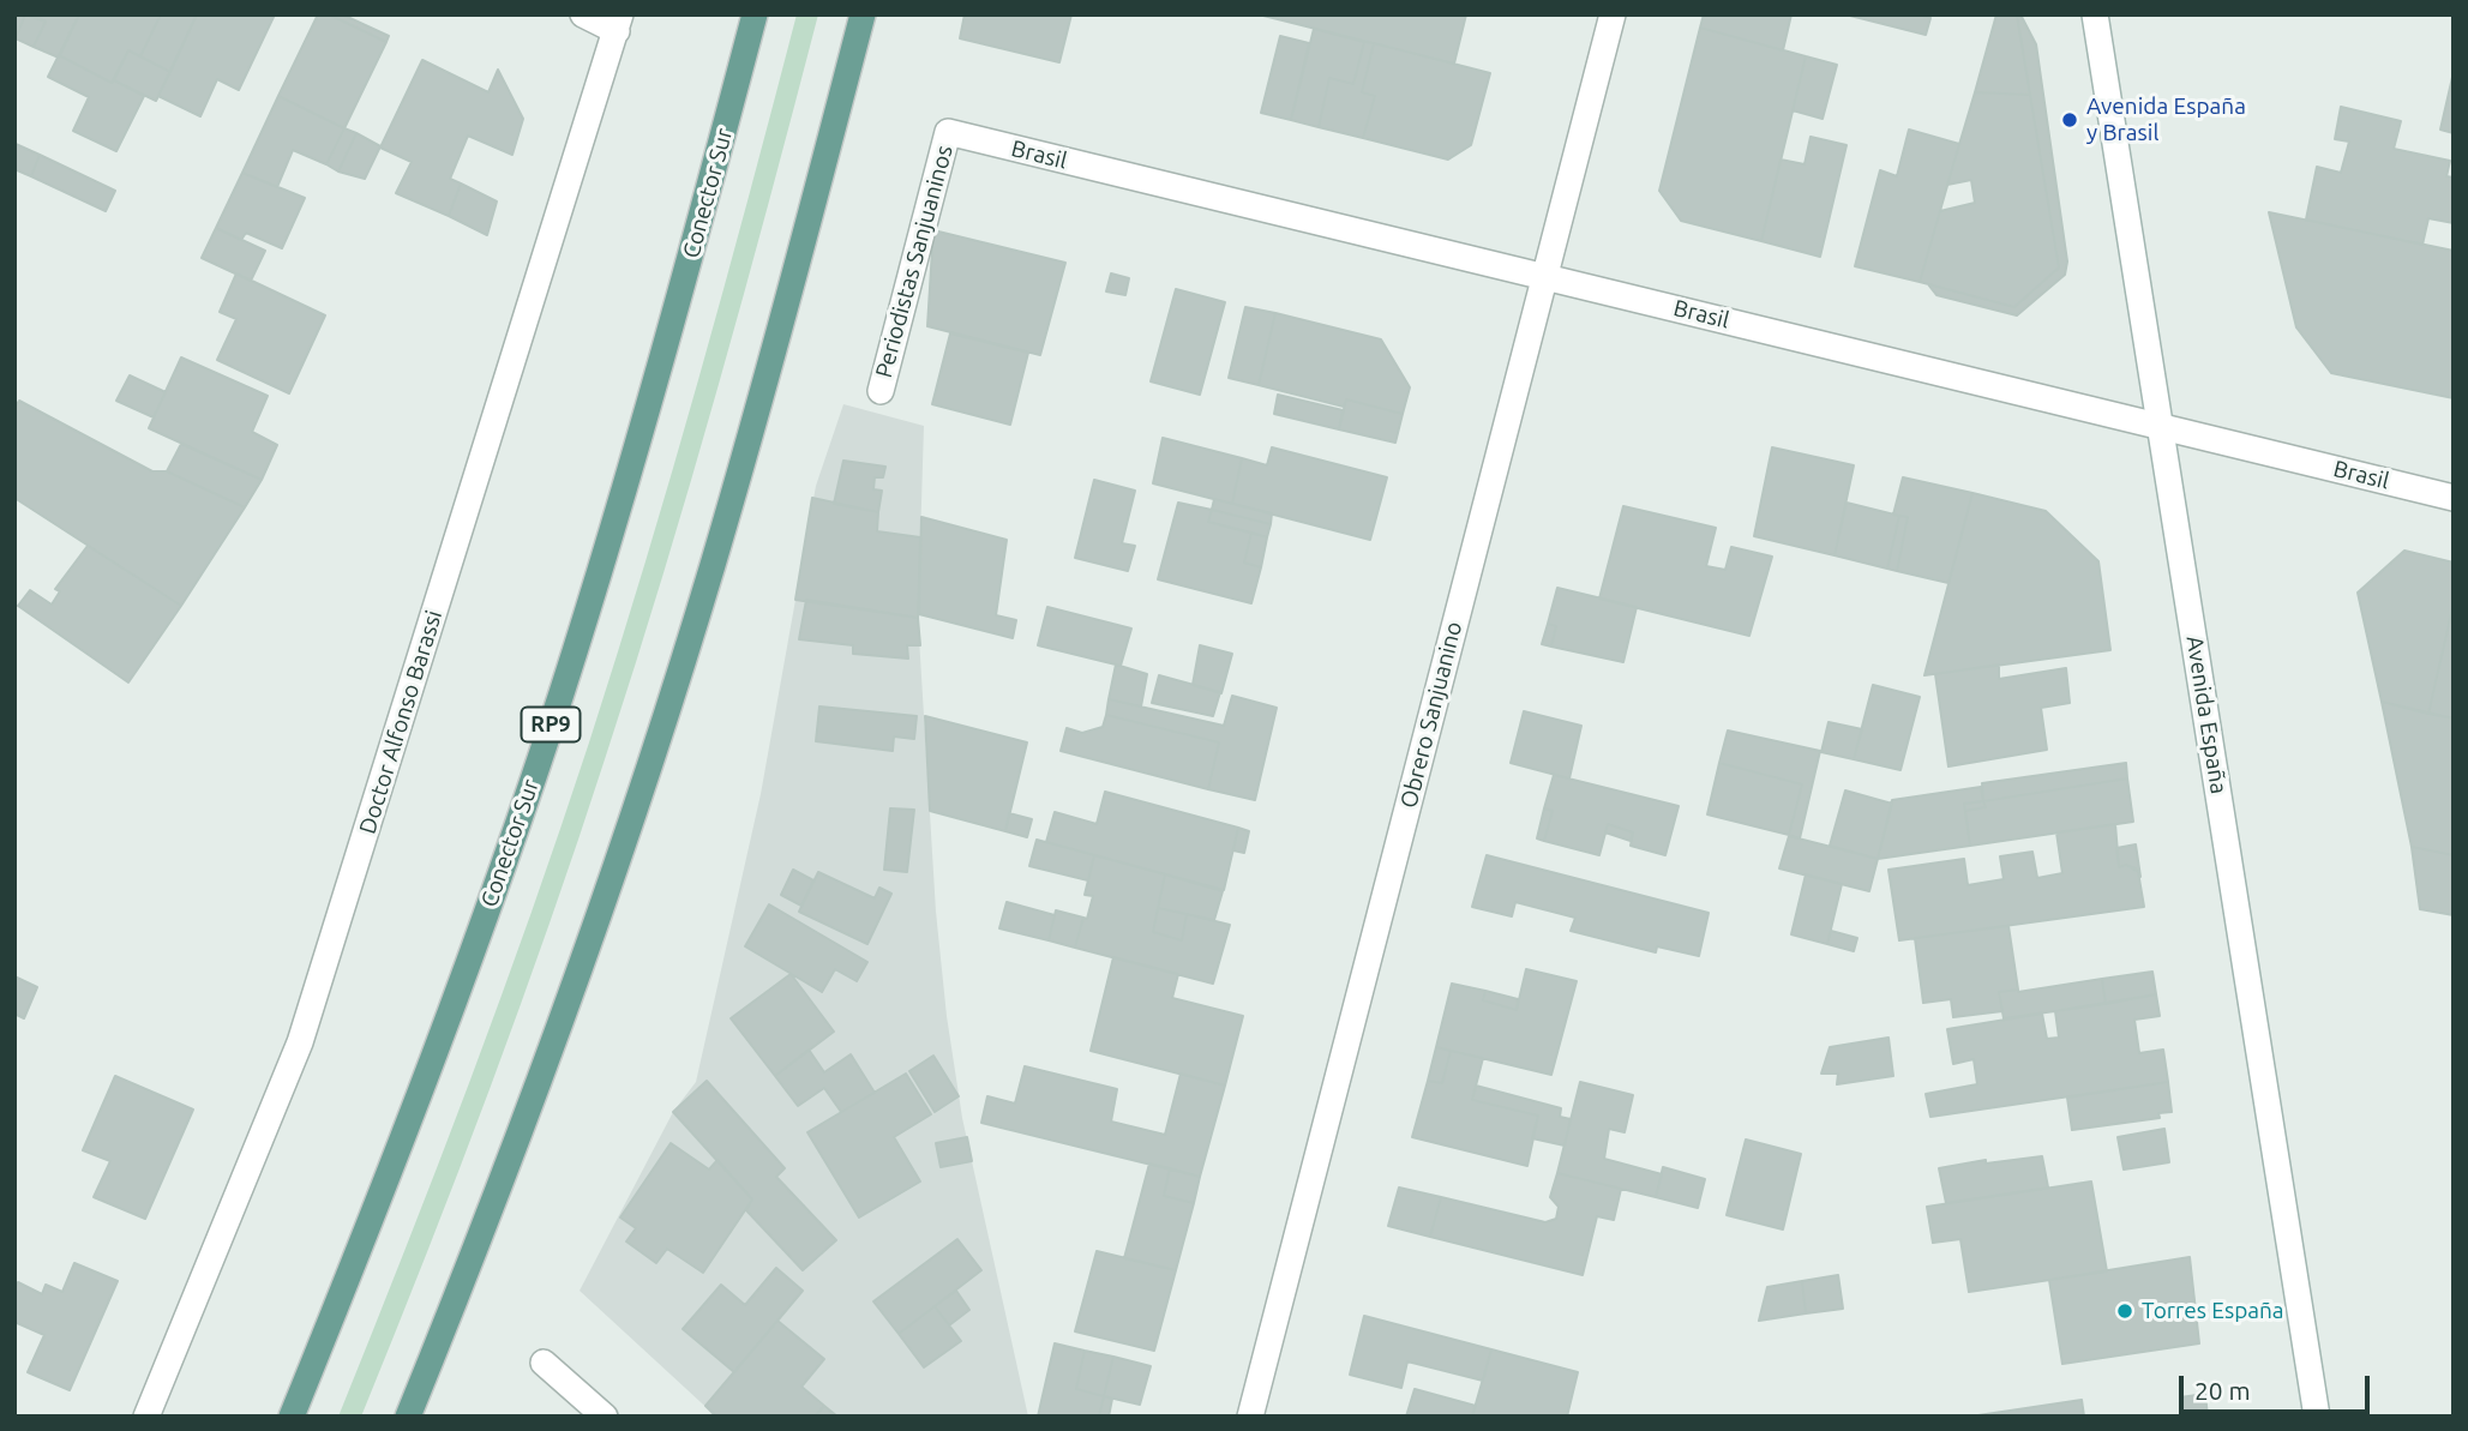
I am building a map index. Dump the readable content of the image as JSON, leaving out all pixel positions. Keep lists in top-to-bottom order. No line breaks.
{"streets":{"main road":["Conector Sur","RP9"],"street":["Brasil","Periodistas Sanjuaninos","Obrero Sanjuanino","Avenida España","Doctor Alfonso Barassi"]},"crossings":[["Brasil","Periodistas Sanjuaninos"],["Brasil","Obrero Sanjuanino"],["Brasil","Avenida España"]],"places":["Avenida España y Brasil","Torres España"],"scale_bar":"20 m"}
